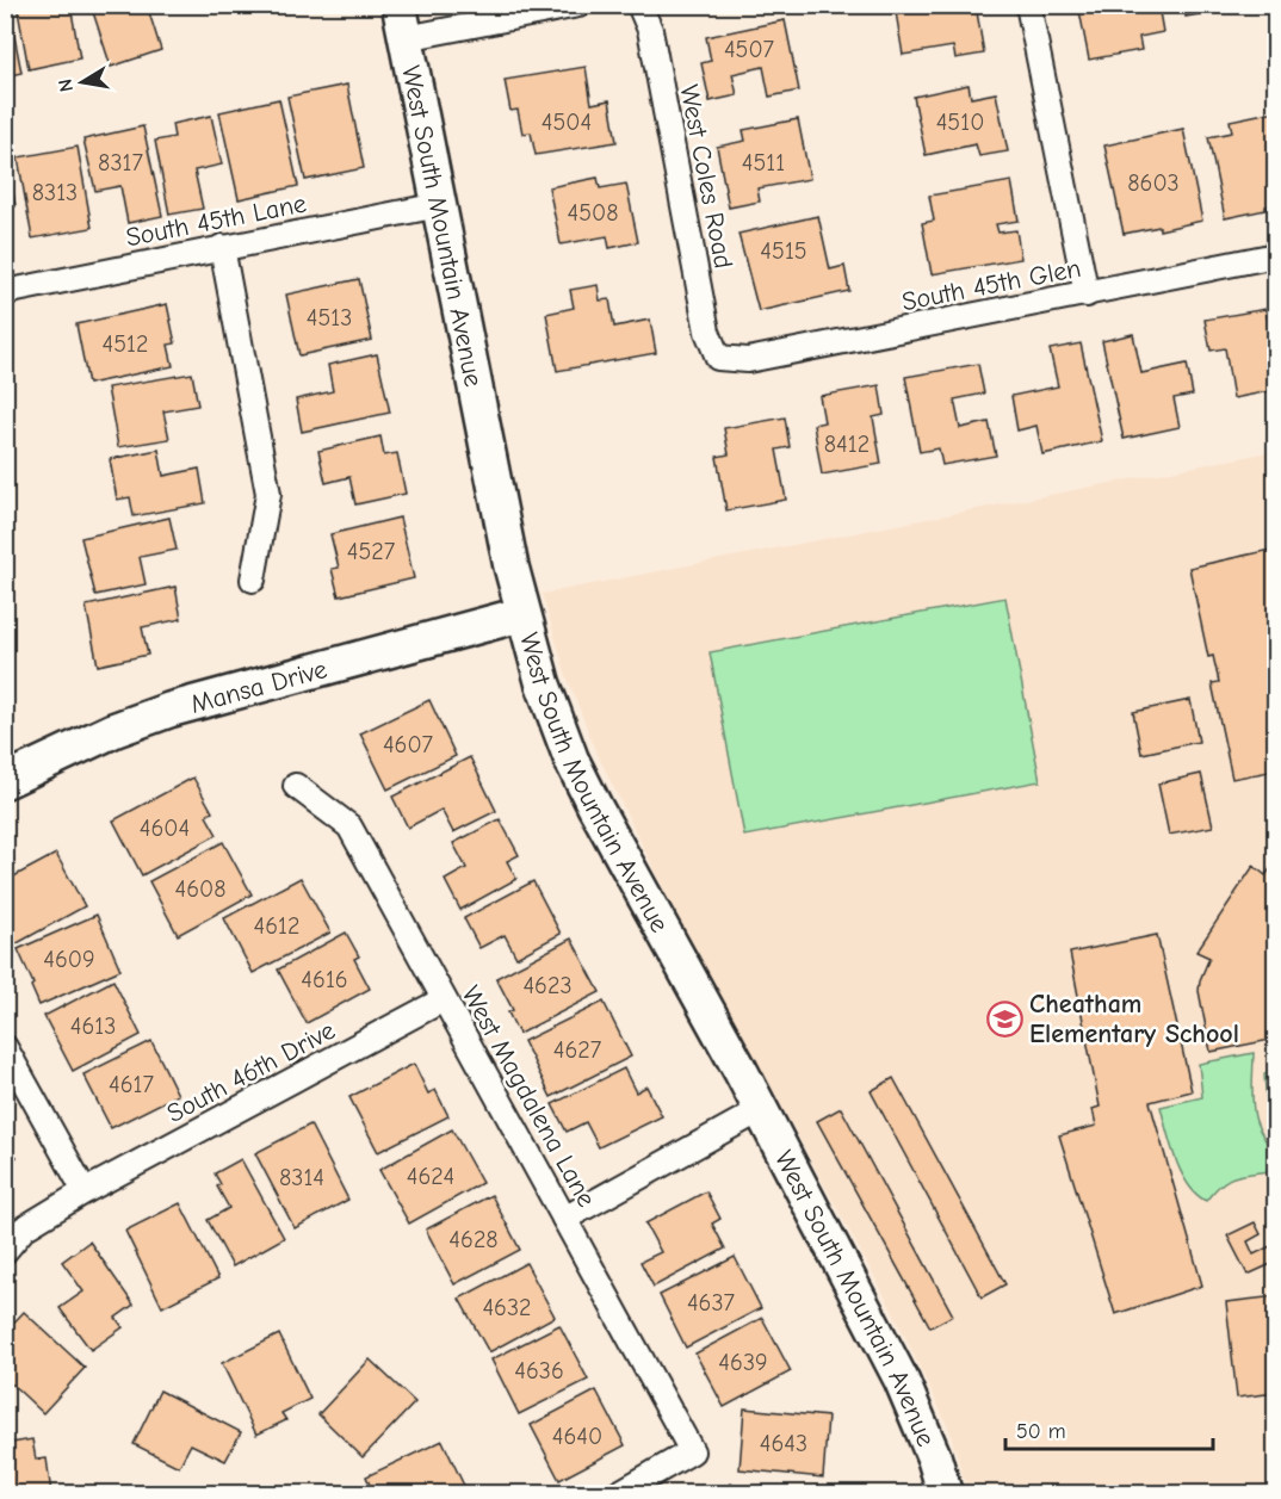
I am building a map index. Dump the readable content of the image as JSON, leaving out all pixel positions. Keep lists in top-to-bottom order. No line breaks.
{"streets":{"street":["West Coles Road","South 45th Lane","West South Mountain Avenue","South 45th Glen","Mansa Drive","South 46th Drive","West Magdalena Lane"]},"crossings":[["West Coles Road","South 45th Glen"],["South 45th Lane","West South Mountain Avenue"],["West South Mountain Avenue","Mansa Drive"],["South 46th Drive","West Magdalena Lane"]],"places":{"school or university":["Cheatham Elementary School"]},"house_numbers":["4507","4504","4510","8317","4511","8603","8313","4508","4515","4513","4512","8412","4527","4607","4604","4608","4612","4609","4616","4623","4613","4627","4617","4624","8314","4628","4637","4632","4639","4636","4640","4643"],"scale_bar":"50 m","north":"left"}
